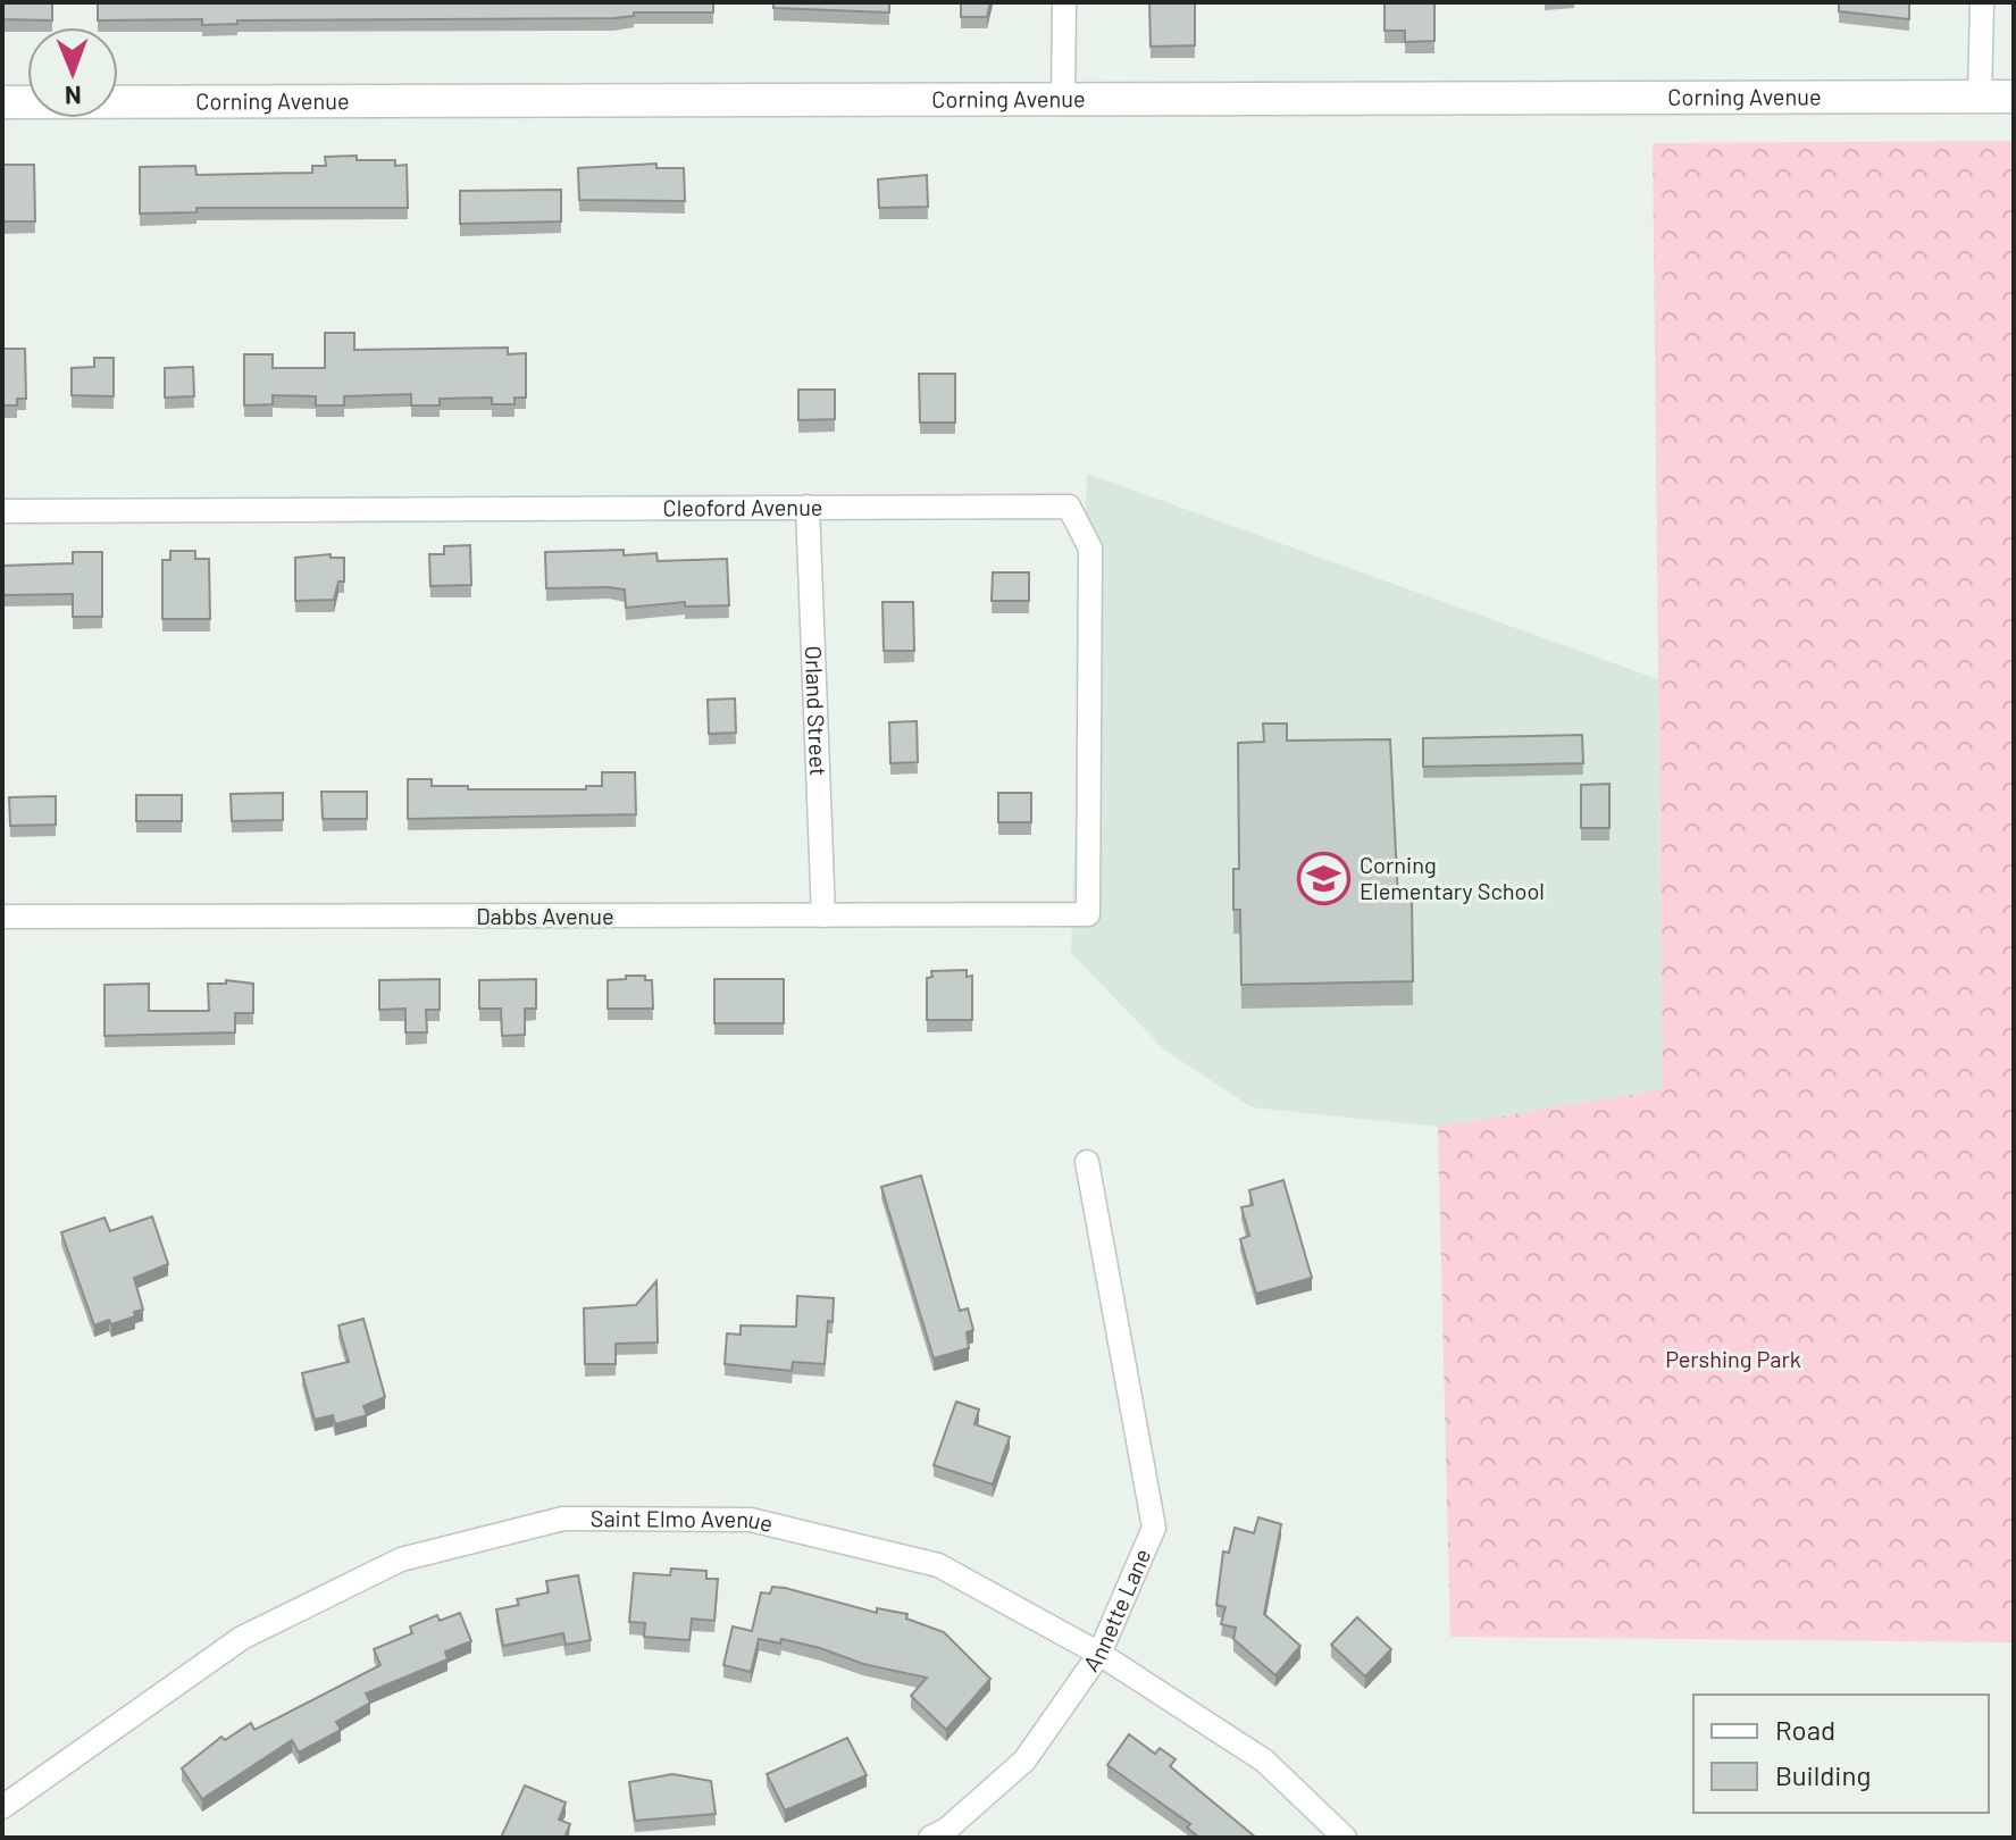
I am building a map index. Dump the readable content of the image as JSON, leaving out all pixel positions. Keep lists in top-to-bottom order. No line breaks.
{"streets":{"street":["Corning Avenue","Cleoford Avenue","Orland Street","Dabbs Avenue","Saint Elmo Avenue","Annette Lane"]},"crossings":[["Cleoford Avenue","Orland Street"],["Cleoford Avenue","Dabbs Avenue"],["Orland Street","Dabbs Avenue"],["Saint Elmo Avenue","Annette Lane"]],"parks":["Pershing Park"],"places":{"school or university":["Corning Elementary School"]},"legend":["Road","Building"],"north":"bottom"}
